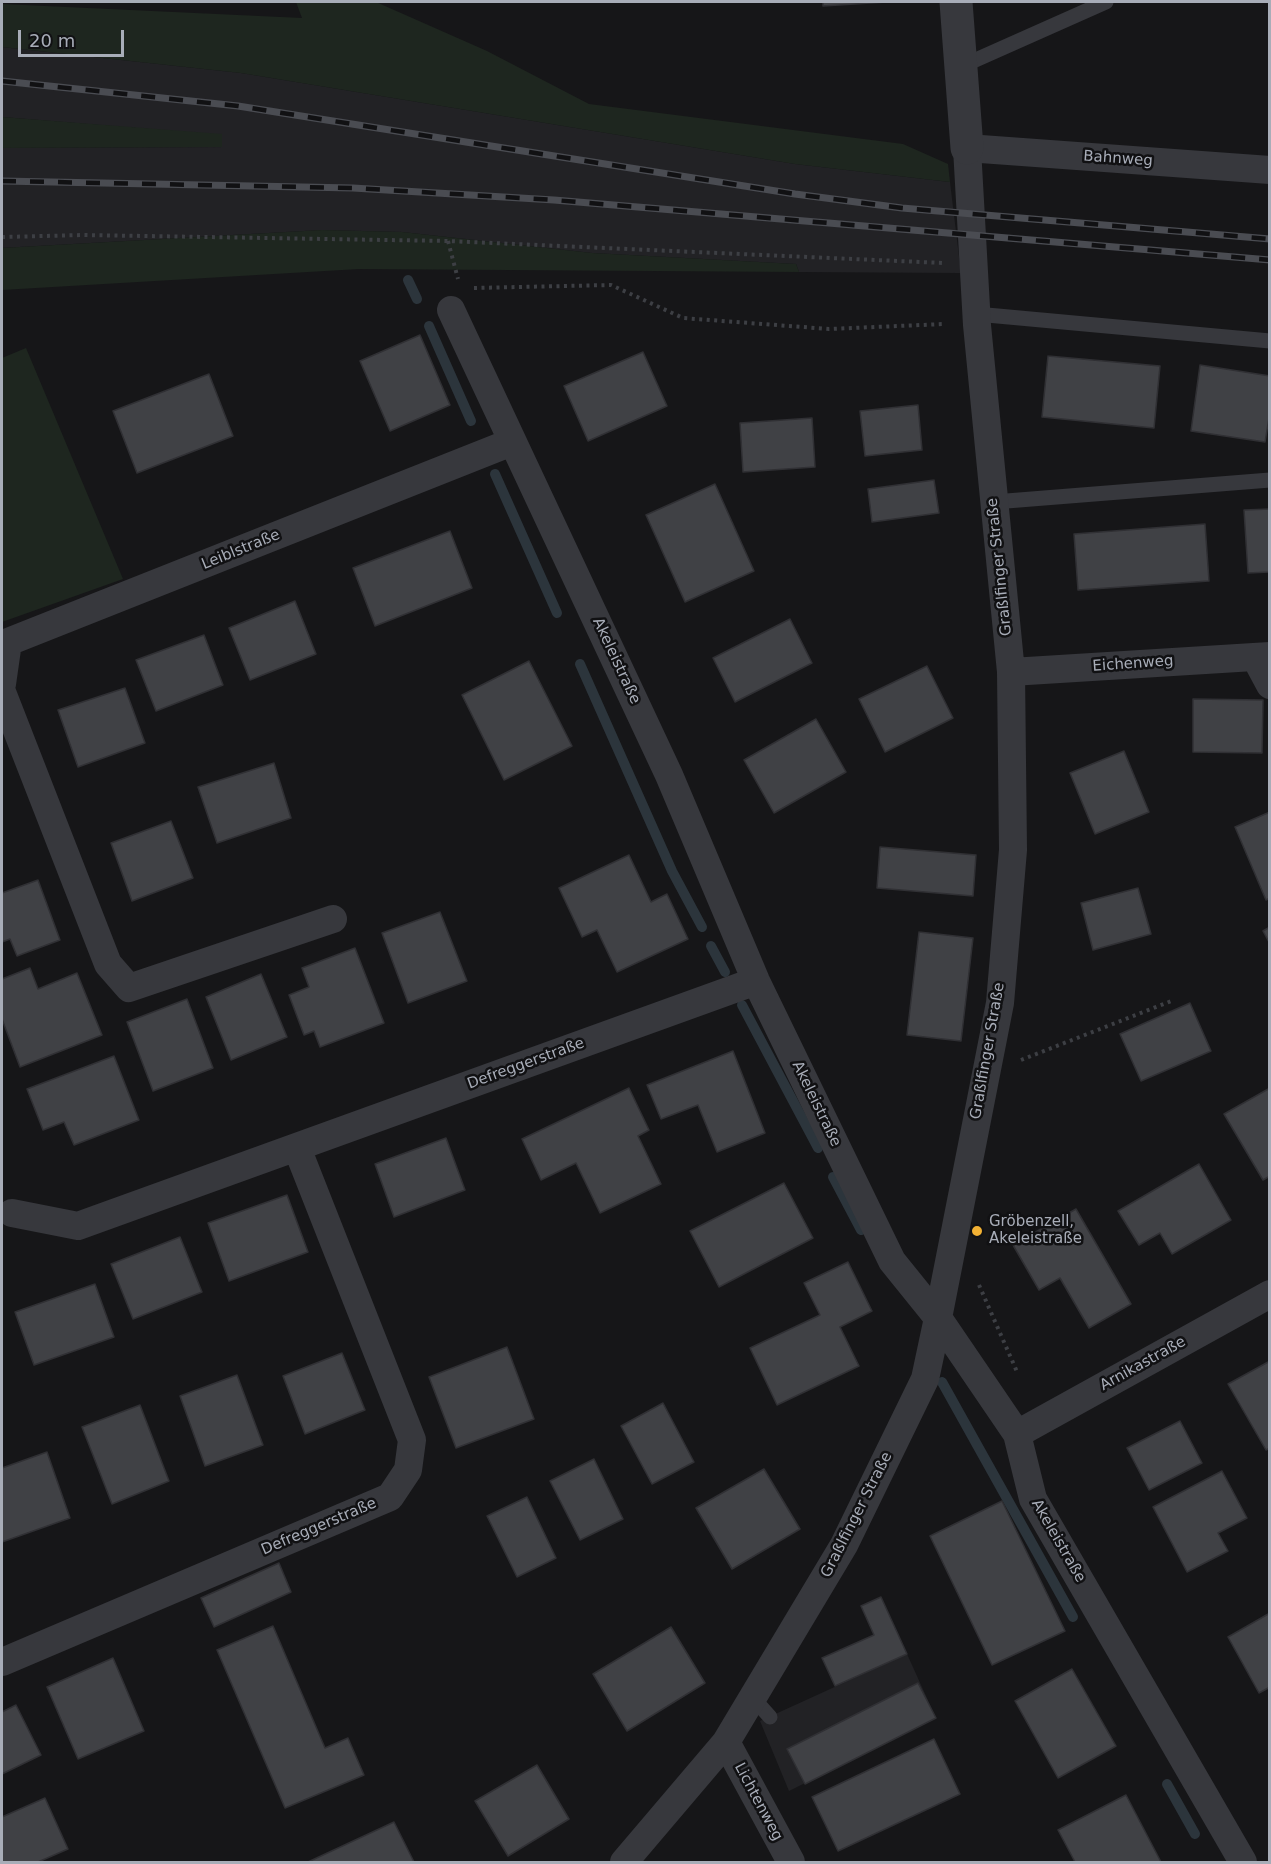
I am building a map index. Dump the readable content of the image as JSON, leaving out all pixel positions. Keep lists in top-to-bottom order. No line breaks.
{"streets":{"street":["Bahnweg","Leiblstraße","Graßlfinger Straße","Akeleistraße","Eichenweg","Defreggerstraße","Arnikastraße","Lichtenweg"]},"crossings":[["Bahnweg","Graßlfinger Straße"],["Leiblstraße","Akeleistraße"],["Graßlfinger Straße","Akeleistraße"],["Graßlfinger Straße","Eichenweg"],["Graßlfinger Straße","Lichtenweg"],["Akeleistraße","Defreggerstraße"],["Akeleistraße","Arnikastraße"]],"places":["Gröbenzell, Akeleistraße"],"scale_bar":"20 m"}
